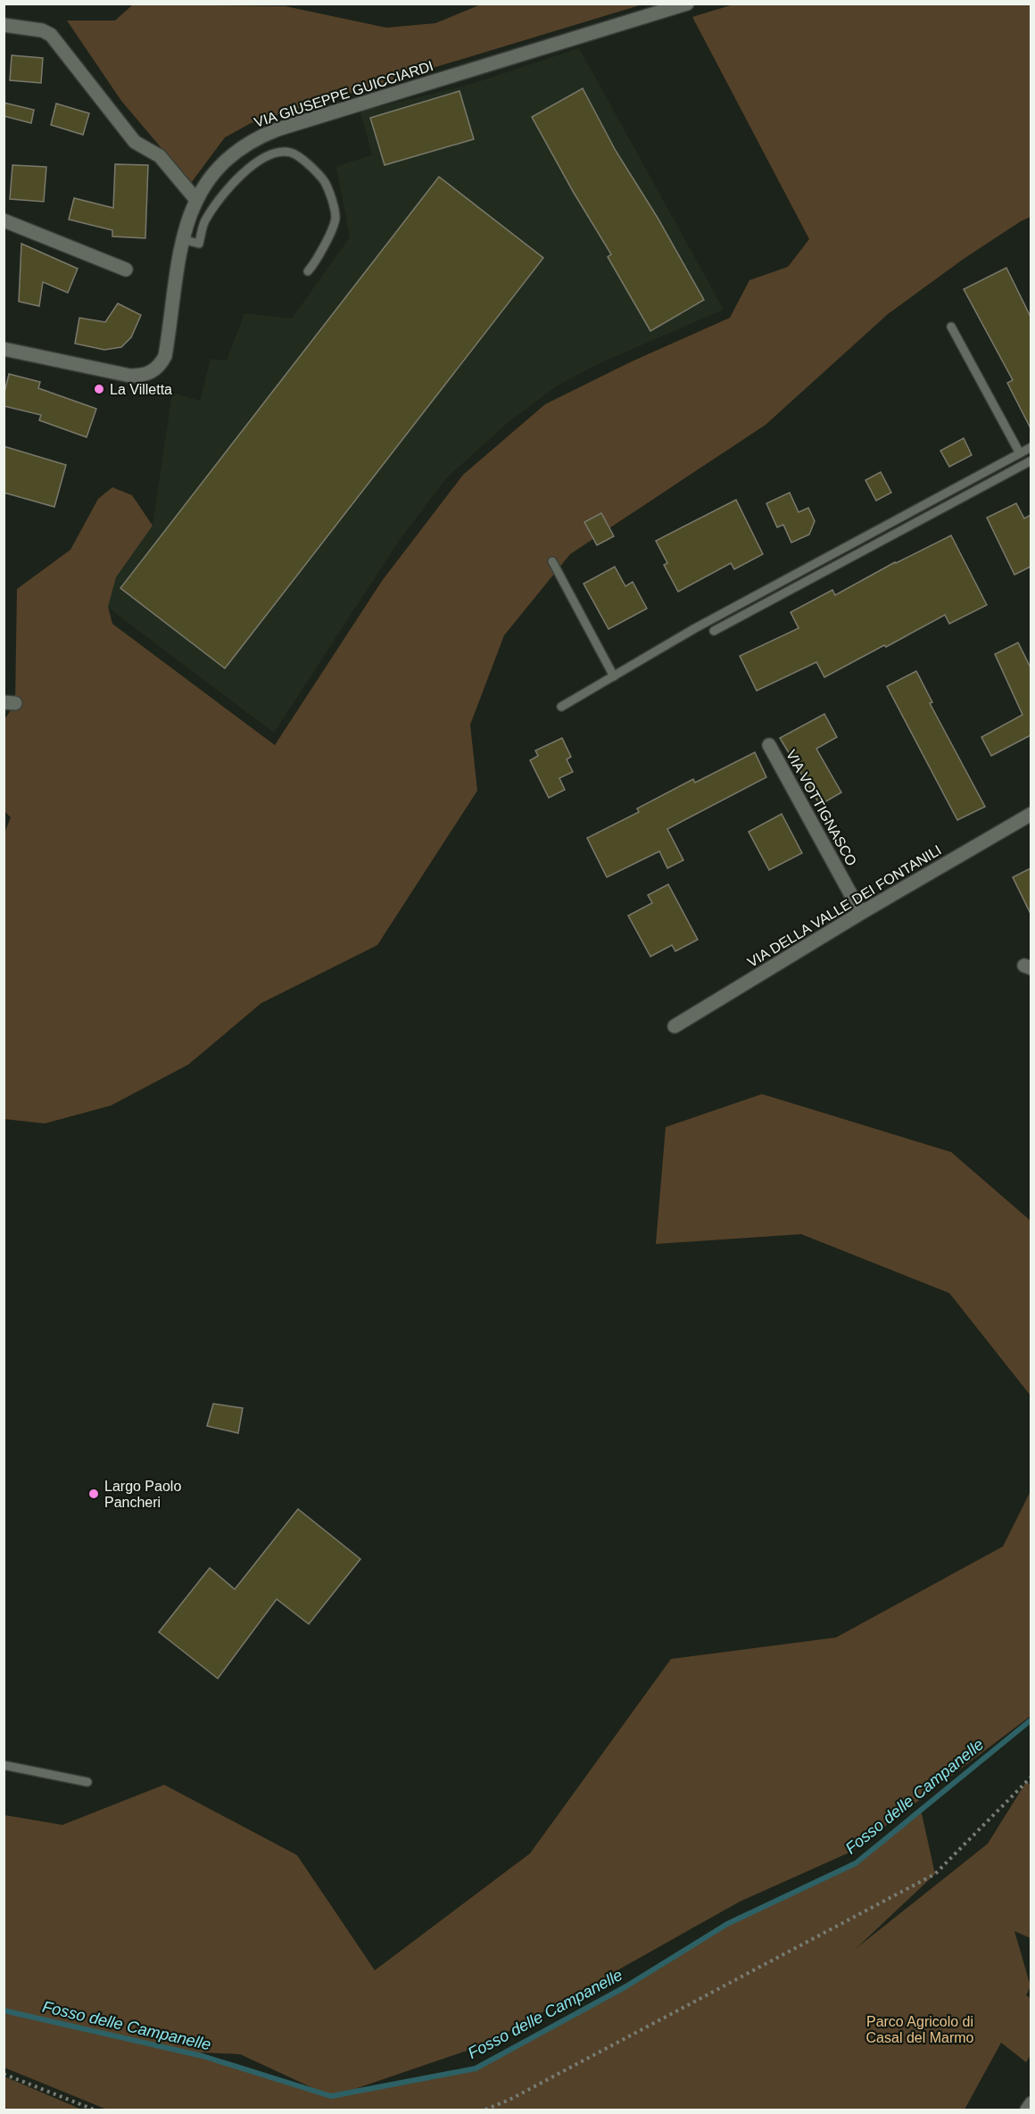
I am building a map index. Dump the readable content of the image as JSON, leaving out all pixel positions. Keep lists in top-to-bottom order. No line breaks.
{"streets":{"street":["VIA GIUSEPPE GUICCIARDI","VIA VOTTIGNASCO","VIA DELLA VALLE DEI FONTANILI"]},"crossings":[["VIA VOTTIGNASCO","VIA DELLA VALLE DEI FONTANILI"]],"water":["Fosso delle Campanelle"],"parks":["Parco Agricolo di Casal del Marmo"],"places":["La Villetta","Largo Paolo Pancheri"]}
